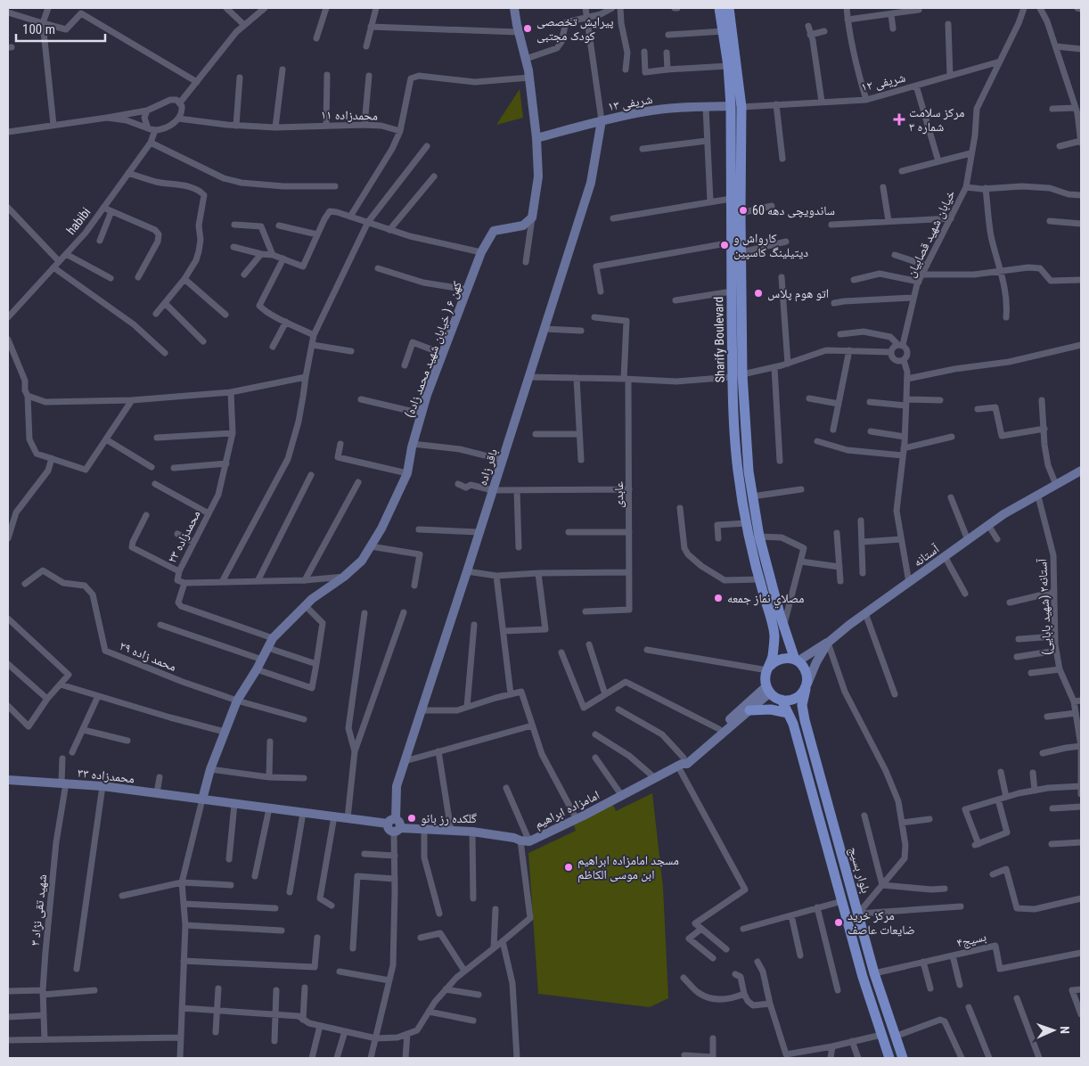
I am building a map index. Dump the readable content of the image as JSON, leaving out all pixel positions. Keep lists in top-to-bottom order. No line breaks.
{"streets":{"main road":["Sharify Boulevard","بلوار بسیج"],"street":["شریفی ۱۲","شریفی ۱۳","محمدزاده ۱۱","habibi","خیابان شهید قصابیان","کهن ۶ ( خیابان شهید محمد زاده)","باقر زاده","عابدی","محمدزاده ۲۳","آستانه","آستانه۲ (شهید بابایی)","محمد زاده ۲۹","محمدزاده ۳۳","امامزاده ابراهیم","شهید تقی نژاد ۳","بسیج۴"]},"crossings":[["شریفی ۱۲","شریفی ۱۳"],["شریفی ۱۲","خیابان شهید قصابیان"],["شریفی ۱۲","Sharify Boulevard"],["شریفی ۱۳","Sharify Boulevard"],["شریفی ۱۳","باقر زاده"],["Sharify Boulevard","آستانه"],["Sharify Boulevard","امامزاده ابراهیم"],["Sharify Boulevard","بلوار بسیج"],["کهن ۶ ( خیابان شهید محمد زاده)","محمد زاده ۲۹"],["کهن ۶ ( خیابان شهید محمد زاده)","محمدزاده ۳۳"],["آستانه","آستانه۲ (شهید بابایی)"],["آستانه","امامزاده ابراهیم"],["آستانه","بلوار بسیج"],["محمدزاده ۳۳","شهید تقی نژاد ۳"],["امامزاده ابراهیم","بلوار بسیج"],["بلوار بسیج","بسیج۴"]],"places":{"other":["پیرایش تخصصی کودک مجتبی","ساندویچی دهه 60","کارواش و دیتیلینگ کاسپین","اتو هوم پلاس","مصلاي نماز جمعه","گلکده رز بانو","مسجد امامزاده ابراهیم ابن موسی الکاظم","مرکز خرید ضایعات عاصف"],"health":["مرکز سلامت شماره ۳"]},"scale_bar":"100 m","north":"right"}
